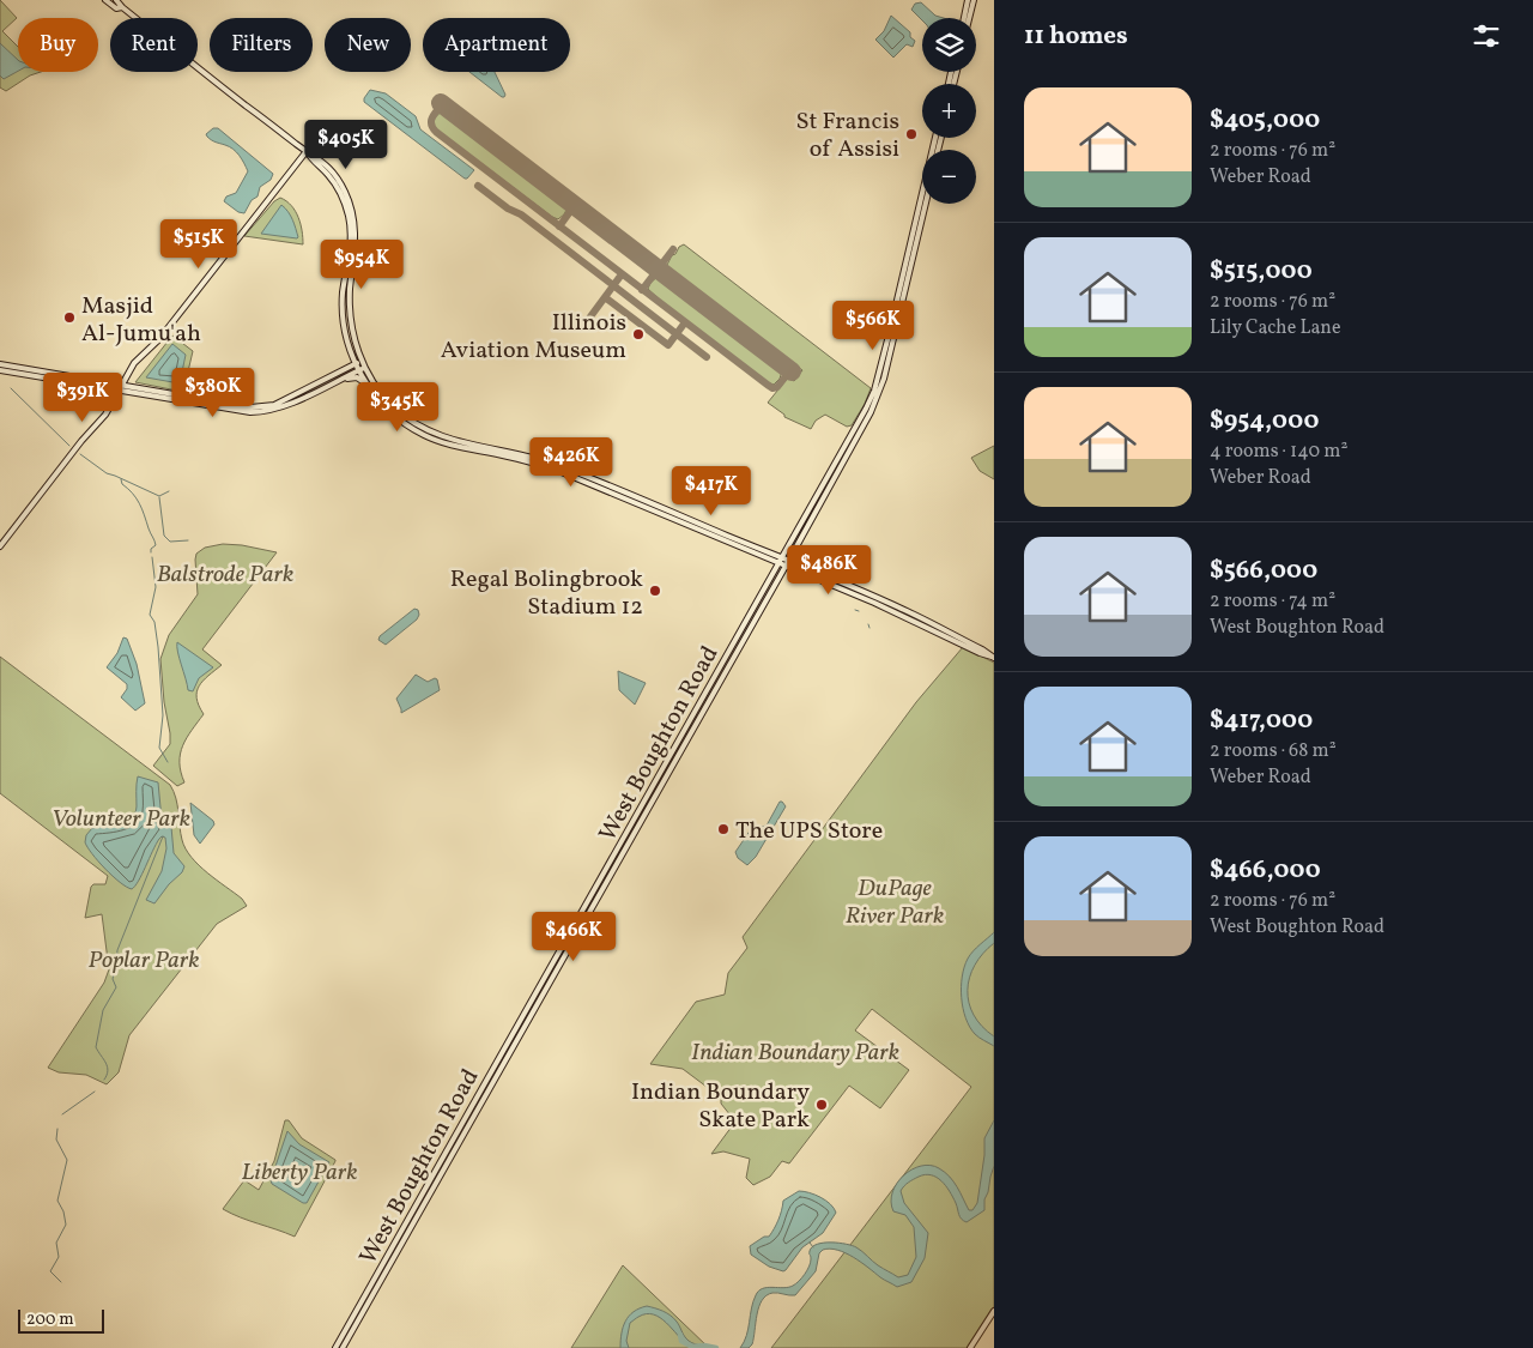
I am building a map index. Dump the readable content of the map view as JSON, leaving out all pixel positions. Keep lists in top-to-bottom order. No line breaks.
{"streets":{"main road":["West Boughton Road"]},"parks":["Balstrode Park","Volunteer Park","DuPage River Park","Poplar Park","Indian Boundary Park","Liberty Park"],"places":["St Francis of Assisi","Masjid Al-Jumu'ah","Illinois Aviation Museum","Regal Bolingbrook Stadium 12","The UPS Store","Indian Boundary Skate Park"],"scale_bar":"200 m","page":{"heading":"11 homes","map_buttons":["+","−"],"chip":["Buy","Rent","Filters","New","Apartment"],"list":[{"name":"$405,000","note":"2 rooms · 76 m² · Weber Road"},{"name":"$515,000","note":"2 rooms · 76 m² · Lily Cache Lane"},{"name":"$954,000","note":"4 rooms · 140 m² · Weber Road"},{"name":"$566,000","note":"2 rooms · 74 m² · West Boughton Road"},{"name":"$417,000","note":"2 rooms · 68 m² · Weber Road"},{"name":"$466,000","note":"2 rooms · 76 m² · West Boughton Road"}],"price":["$405K","$515K","$954K","$566K","$380K","$391K","$345K","$426K","$417K","$486K","$466K"],"scale":"200 m"}}
